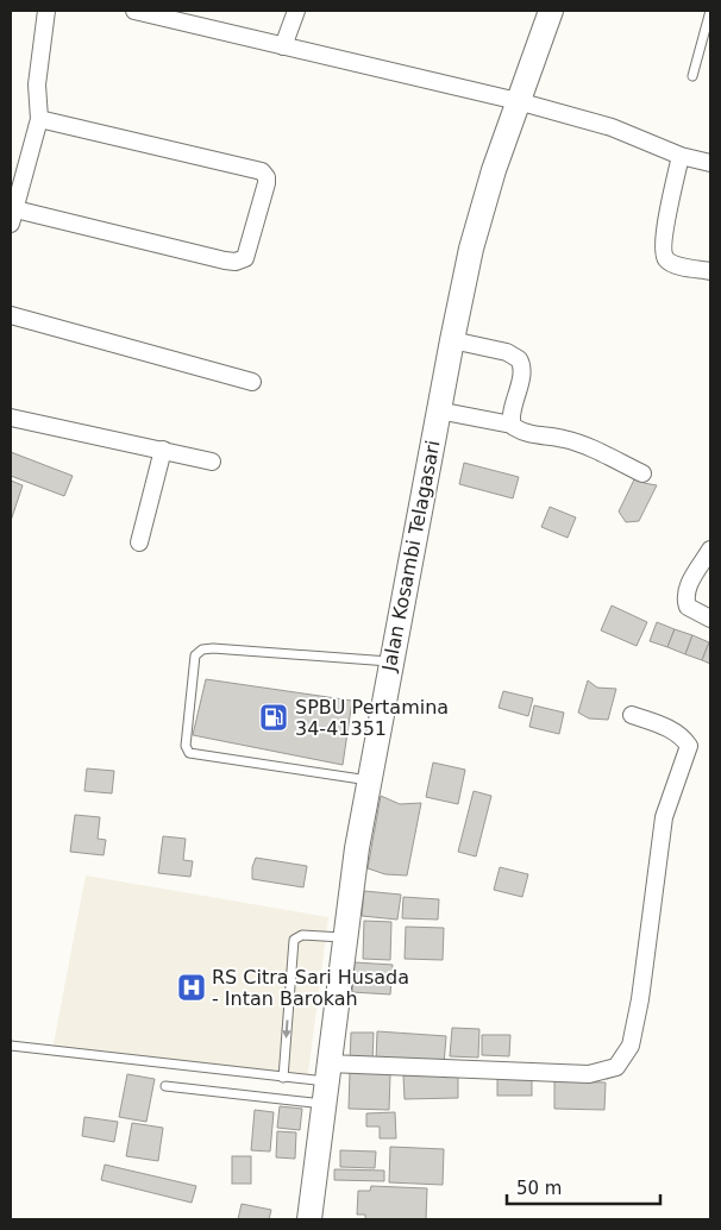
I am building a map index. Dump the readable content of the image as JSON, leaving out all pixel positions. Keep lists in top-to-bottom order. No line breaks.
{"streets":{"main road":["Jalan Kosambi Telagasari"]},"places":{"fuel station":["SPBU Pertamina 34-41351"],"hospital":["RS Citra Sari Husada - Intan Barokah"]},"scale_bar":"50 m"}
